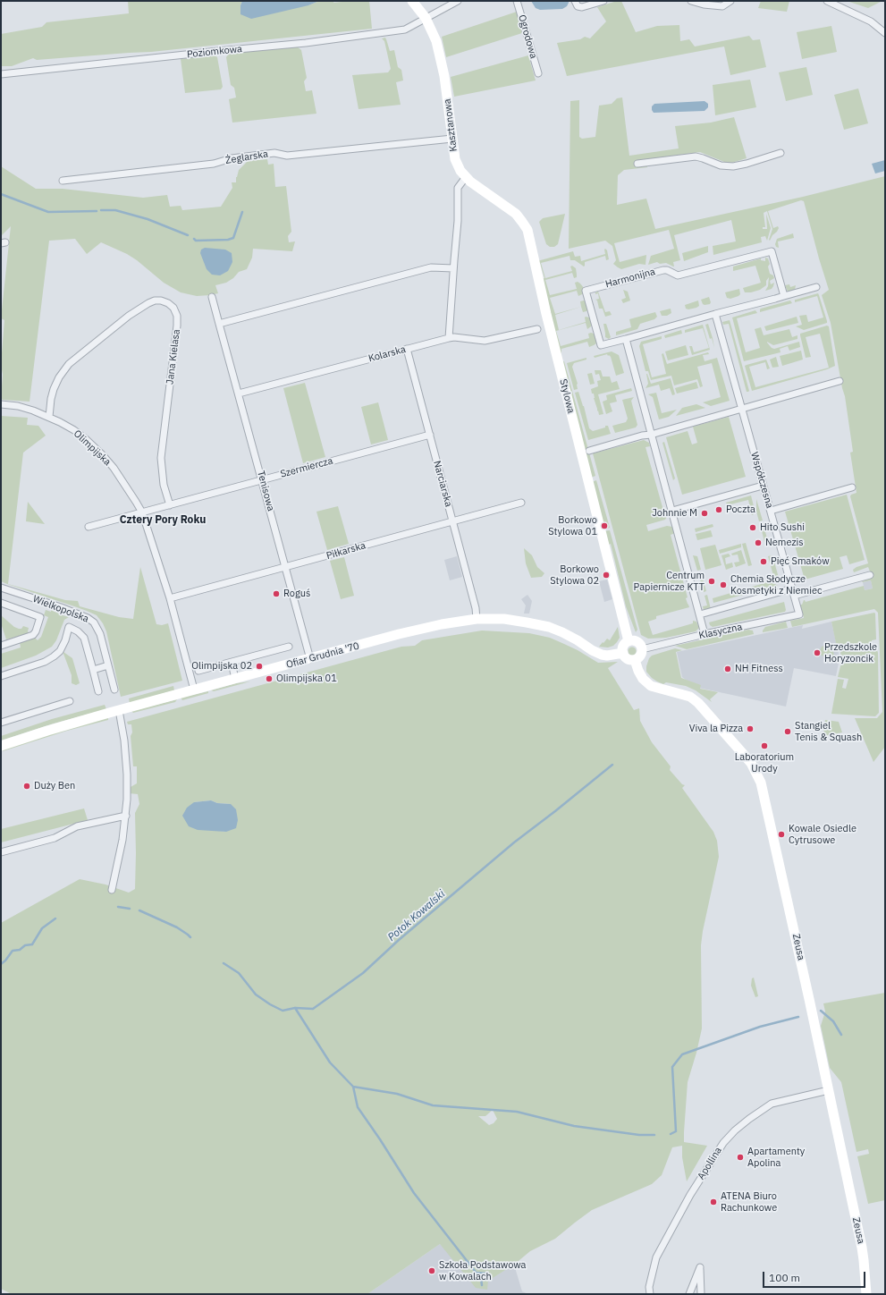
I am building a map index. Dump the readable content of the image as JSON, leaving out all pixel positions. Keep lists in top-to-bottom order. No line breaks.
{"streets":{"street":["Ogrodowa","Poziomkowa","Kasztanowa","Żeglarska","Harmonijna","Kolarska","Jana Kielasa","Stylowa","Olimpijska","Szermiercza","Współczesna","Narciarska","Tenisowa","Piłkarska","Wielkopolska","Klasyczna","Ofiar Grudnia '70","Zeusa","Apollina"]},"crossings":[["Poziomkowa","Kasztanowa"],["Kasztanowa","Żeglarska"],["Kasztanowa","Stylowa"],["Kolarska","Narciarska"],["Kolarska","Tenisowa"],["Jana Kielasa","Olimpijska"],["Jana Kielasa","Szermiercza"],["Stylowa","Klasyczna"],["Stylowa","Ofiar Grudnia '70"],["Stylowa","Zeusa"],["Olimpijska","Szermiercza"],["Olimpijska","Piłkarska"],["Olimpijska","Ofiar Grudnia '70"],["Szermiercza","Narciarska"],["Szermiercza","Tenisowa"],["Współczesna","Klasyczna"],["Narciarska","Piłkarska"],["Narciarska","Ofiar Grudnia '70"],["Tenisowa","Piłkarska"],["Tenisowa","Ofiar Grudnia '70"],["Klasyczna","Ofiar Grudnia '70"],["Klasyczna","Zeusa"],["Ofiar Grudnia '70","Zeusa"],["Zeusa","Apollina"]],"districts":["Cztery Pory Roku"],"water":["Potok Kowalski"],"places":["Poczta","Johnnie M","Borkowo Stylowa 01","Hito Sushi","Nemezis","Pięć Smaków","Borkowo Stylowa 02","Centrum Papiernicze KTT","Chemia Słodycze Kosmetyki z Niemiec","Roguś","Przedszkole Horyzoncik","Olimpijska 02","NH Fitness","Olimpijska 01","Viva la Pizza","Stangiel Tenis & Squash","Laboratorium Urody","Duży Ben","Kowale Osiedle Cytrusowe","Apartamenty Apolina","ATENA Biuro Rachunkowe","Szkoła Podstawowa w Kowalach"],"scale_bar":"100 m"}
